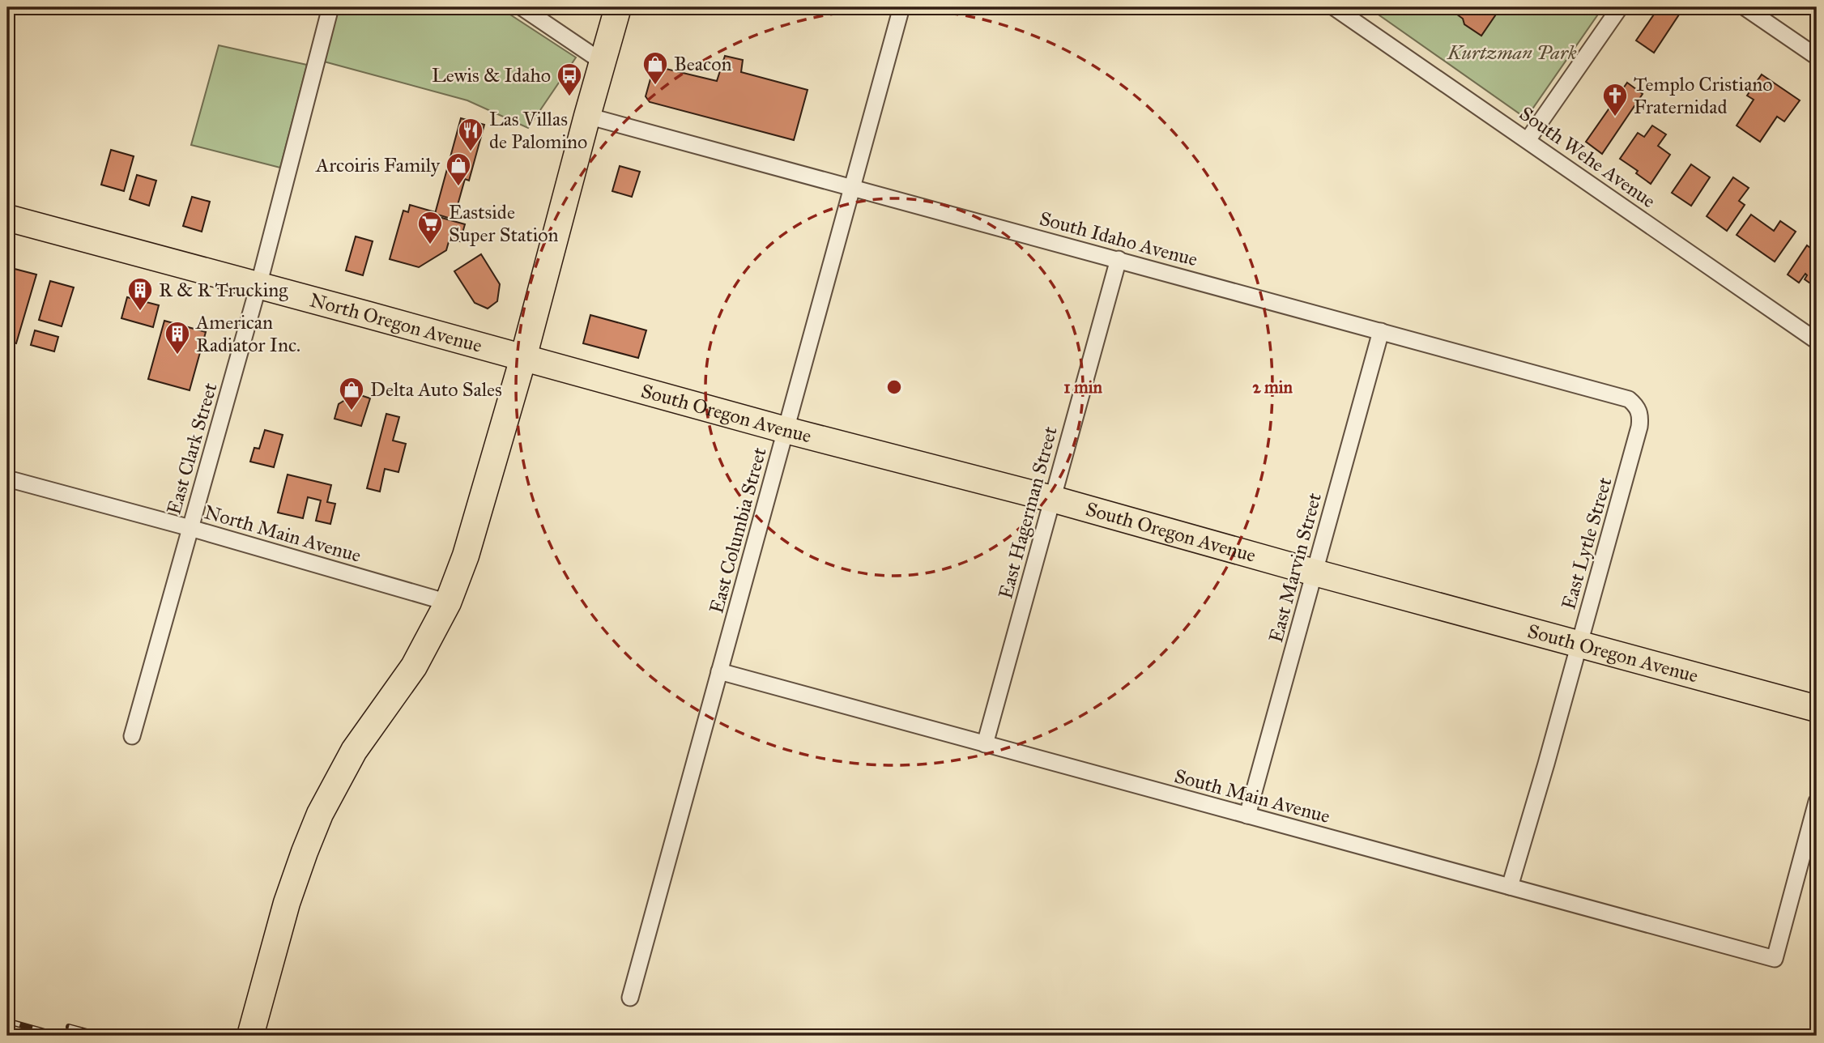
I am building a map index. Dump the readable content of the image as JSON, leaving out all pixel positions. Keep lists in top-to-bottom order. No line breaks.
{"streets":{"main road":["North Oregon Avenue","South Oregon Avenue"],"street":["South Wehe Avenue","South Idaho Avenue","East Clark Street","East Hagerman Street","East Columbia Street","North Main Avenue","East Lytle Street","East Marvin Street","South Main Avenue"]},"crossings":[["South Idaho Avenue","East Hagerman Street"],["South Idaho Avenue","East Columbia Street"],["South Idaho Avenue","East Lytle Street"],["South Idaho Avenue","East Marvin Street"],["North Oregon Avenue","South Oregon Avenue"],["North Oregon Avenue","East Clark Street"],["South Oregon Avenue","East Hagerman Street"],["South Oregon Avenue","East Columbia Street"],["South Oregon Avenue","East Lytle Street"],["South Oregon Avenue","East Marvin Street"],["East Clark Street","North Main Avenue"],["East Hagerman Street","South Main Avenue"],["East Columbia Street","South Main Avenue"],["East Lytle Street","South Main Avenue"],["East Marvin Street","South Main Avenue"]],"parks":["Kurtzman Park"],"places":{"shop":["Beacon","Arcoiris Family","Delta Auto Sales"],"bus stop":["Lewis & Idaho"],"church":["Templo Cristiano Fraternidad"],"restaurant":["Las Villas de Palomino"],"supermarket":["Eastside Super Station"],"building":["R & R Trucking","American Radiator Inc."]},"rings":["1 min","2 min"]}
